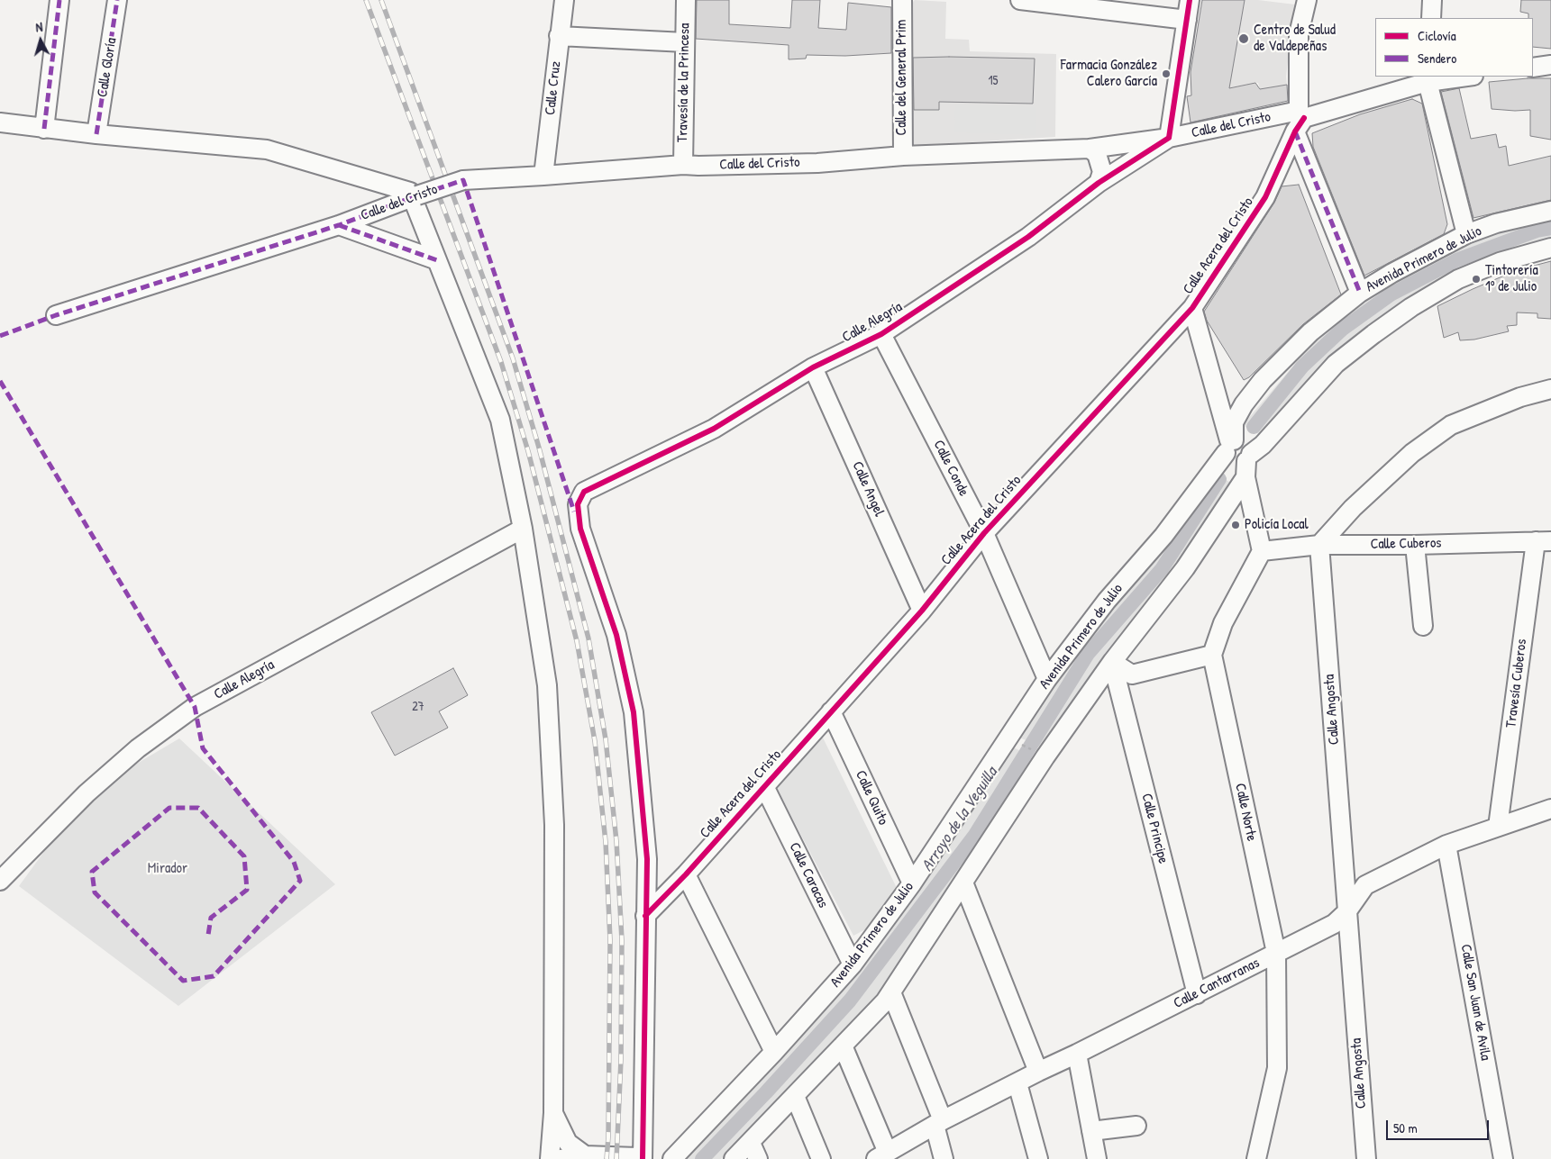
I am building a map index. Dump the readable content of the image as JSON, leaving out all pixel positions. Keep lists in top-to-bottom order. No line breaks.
{"streets":{"street":["Calle Gloría","Calle del General Prim","Travesía de la Princesa","Calle Cruz","Calle del Cristo","Calle Acera del Cristo","Avenida Primero de Julio","Calle Alegría","Calle Conde","Calle Angel","Calle Cuberos","Travesía Cuberos","Calle Angosta","Calle Quito","Calle Norte","Calle Principe","Calle Caracas","Calle Cantarranas","Calle San Juan de Avila"]},"crossings":[["Calle del General Prim","Calle del Cristo"],["Travesía de la Princesa","Calle del Cristo"],["Calle Cruz","Calle del Cristo"],["Calle del Cristo","Calle Acera del Cristo"],["Calle del Cristo","Calle Alegría"],["Calle Acera del Cristo","Calle Alegría"],["Calle Acera del Cristo","Calle Conde"],["Calle Acera del Cristo","Calle Angel"],["Calle Acera del Cristo","Calle Quito"],["Calle Acera del Cristo","Calle Caracas"],["Avenida Primero de Julio","Calle Conde"],["Avenida Primero de Julio","Calle Quito"],["Avenida Primero de Julio","Calle Caracas"],["Calle Alegría","Calle Conde"],["Calle Alegría","Calle Angel"],["Calle Cuberos","Travesía Cuberos"],["Calle Cuberos","Calle Angosta"],["Calle Cuberos","Calle Norte"],["Travesía Cuberos","Calle Cantarranas"],["Calle Angosta","Calle Cantarranas"],["Calle Norte","Calle Cantarranas"],["Calle Principe","Calle Cantarranas"],["Calle Cantarranas","Calle San Juan de Avila"]],"water":["Arroyo de la Veguilla"],"parks":["Mirador"],"places":["Centro de Salud de Valdepeñas","Farmacia González Calero García","Tintorería 1º de Julio","Policía Local"],"house_numbers":["15","27"],"legend":["Ciclovía","Sendero"],"scale_bar":"50 m","north":"top"}
